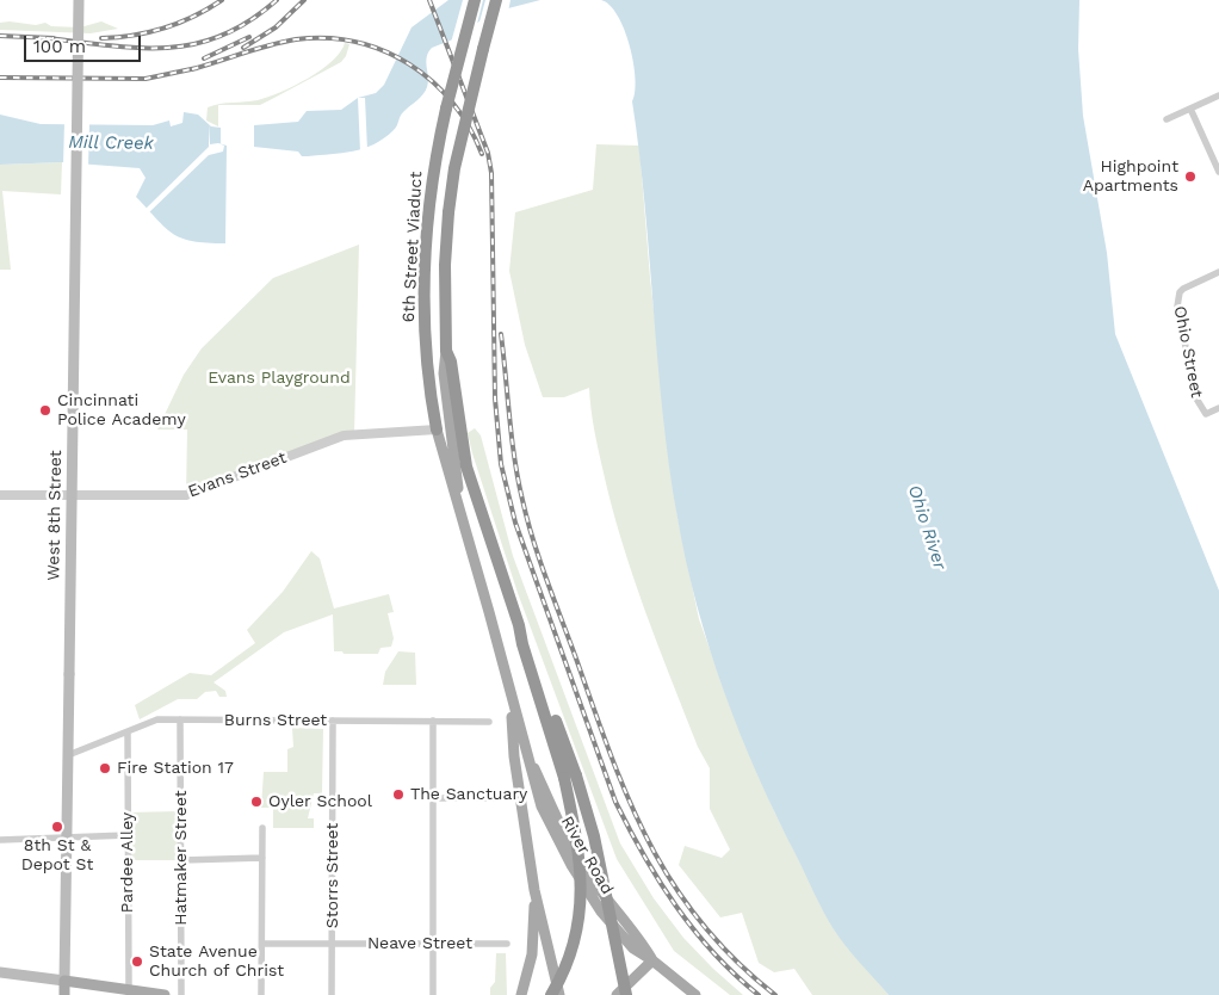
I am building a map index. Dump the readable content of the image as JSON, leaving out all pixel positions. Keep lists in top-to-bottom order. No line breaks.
{"streets":{"highway":["6th Street Viaduct"],"main road":["West 8th Street","River Road"],"street":["Ohio Street","Evans Street","Burns Street","Hatmaker Street","Pardee Alley","Storrs Street","Neave Street"]},"crossings":[["6th Street Viaduct","Evans Street"],["6th Street Viaduct","River Road"],["Evans Street","River Road"],["West 8th Street","Burns Street"],["Burns Street","Hatmaker Street"],["Burns Street","Pardee Alley"],["Burns Street","Storrs Street"],["Storrs Street","Neave Street"]],"water":["Mill Creek","Ohio River"],"parks":["Evans Playground"],"places":["Highpoint Apartments","Cincinnati Police Academy","Fire Station 17","The Sanctuary","Oyler School","8th St & Depot St","State Avenue Church of Christ"],"scale_bar":"100 m"}
